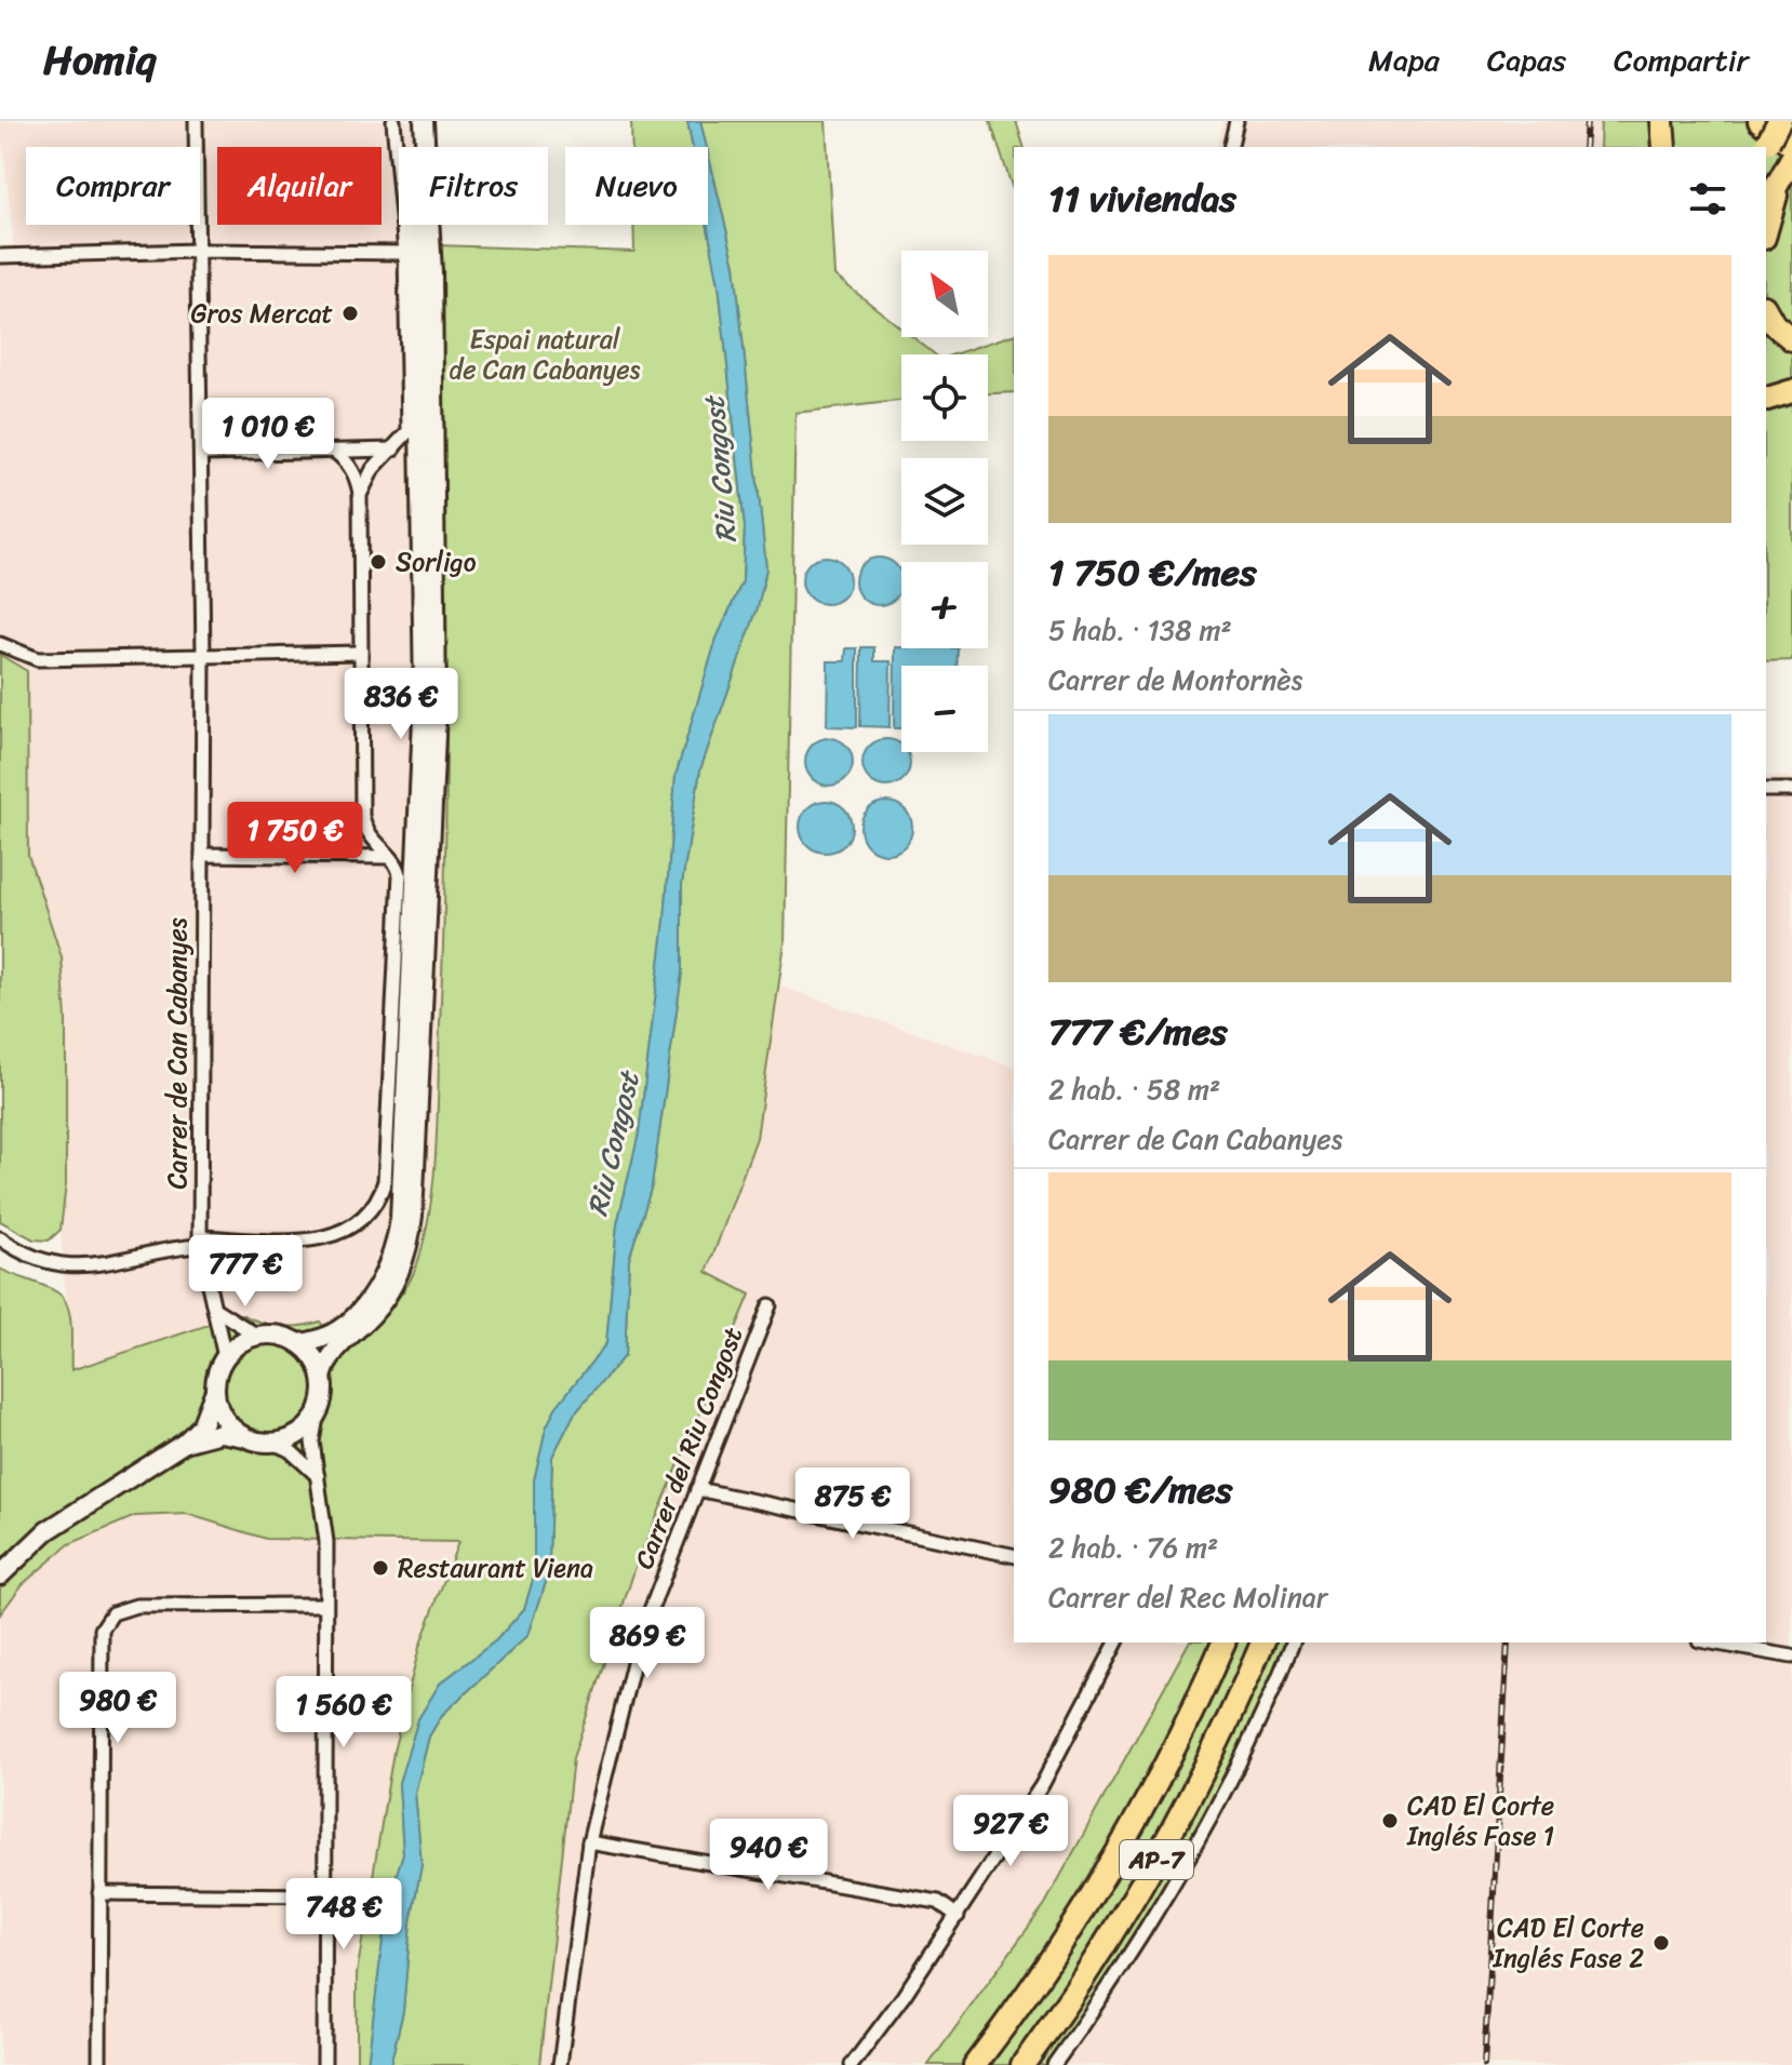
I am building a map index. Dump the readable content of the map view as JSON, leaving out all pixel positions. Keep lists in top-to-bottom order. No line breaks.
{"streets":{"highway":["AP-7"],"street":["Carrer de Can Cabanyes","Carrer del Riu Congost"]},"water":["Riu Congost"],"parks":["Espai natural de Can Cabanyes"],"places":["Gros Mercat","Sorligo","Restaurant Viena","CAD El Corte Inglés Fase 1","CAD El Corte Inglés Fase 2"],"north":"top left","page":{"header":"Homiq","nav":["Mapa","Capas","Compartir"],"chip":["Comprar","Alquilar","Filtros","Nuevo"],"heading":"11 viviendas","map_buttons":["+","−"],"list":[{"name":"1 750 €/mes","note":"5 hab. · 138 m² · Carrer de Montornès"},{"name":"777 €/mes","note":"2 hab. · 58 m² · Carrer de Can Cabanyes"},{"name":"980 €/mes","note":"2 hab. · 76 m² · Carrer del Rec Molinar"}],"price":["1 010 €","836 €","1 750 €","777 €","875 €","869 €","980 €","1 560 €","927 €","940 €","748 €"]}}
